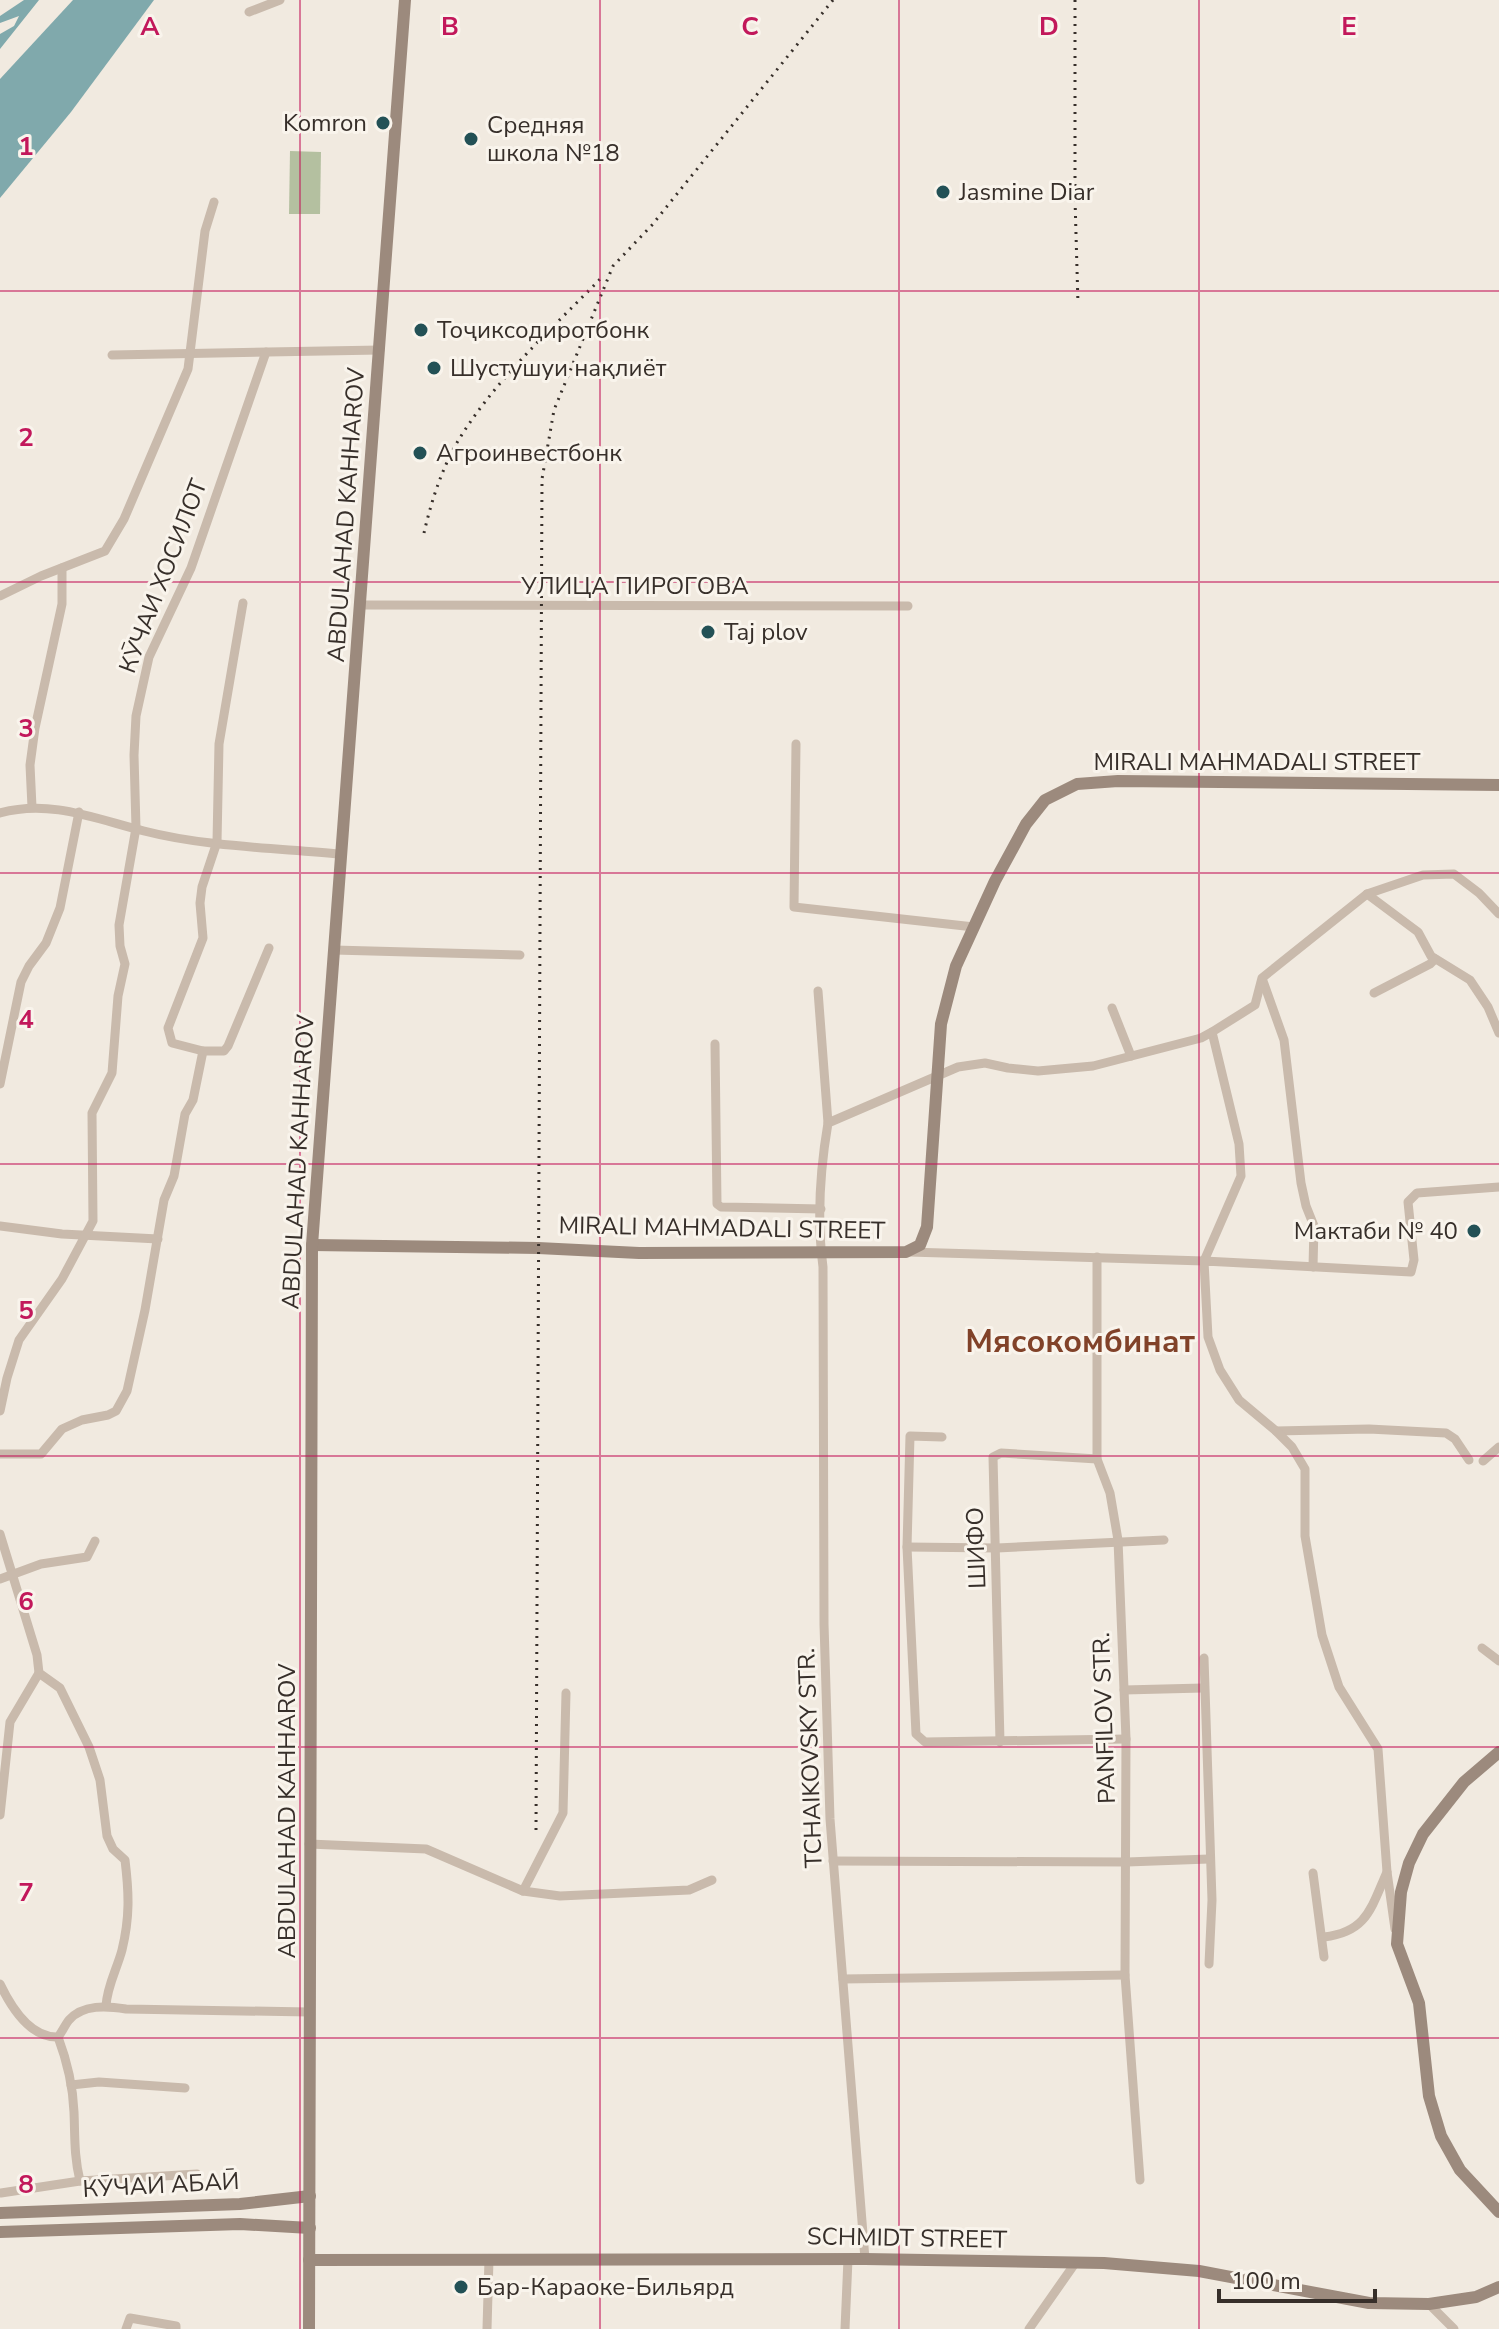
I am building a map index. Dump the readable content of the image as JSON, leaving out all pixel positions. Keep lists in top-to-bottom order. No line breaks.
{"streets":{"street":["ABDULAHAD KAHHAROV","КӮЧАИ ХОСИЛОТ","УЛИЦА ПИРОГОВА","MIRALI MAHMADALI STREET","ШИФО","PANFILOV STR.","TCHAIKOVSKY STR.","КӮЧАИ АБАӢ","SCHMIDT STREET"]},"crossings":[["ABDULAHAD KAHHAROV","УЛИЦА ПИРОГОВА"],["ABDULAHAD KAHHAROV","MIRALI MAHMADALI STREET"],["ABDULAHAD KAHHAROV","КӮЧАИ АБАӢ"],["ABDULAHAD KAHHAROV","SCHMIDT STREET"],["MIRALI MAHMADALI STREET","TCHAIKOVSKY STR."],["ШИФО","PANFILOV STR."],["TCHAIKOVSKY STR.","SCHMIDT STREET"]],"districts":["Мясокомбинат"],"places":["Komron","Средняя школа №18","Jasmine Diar","Тоҷиксодиротбонк","Шустушуи нақлиёт","Агроинвестбонк","Taj plov","Мактаби № 40","Бар-Караоке-Бильярд"],"scale_bar":"100 m","grid":{"columns":["A","B","C","D","E"],"rows":["1","2","3","4","5","6","7","8"]}}
